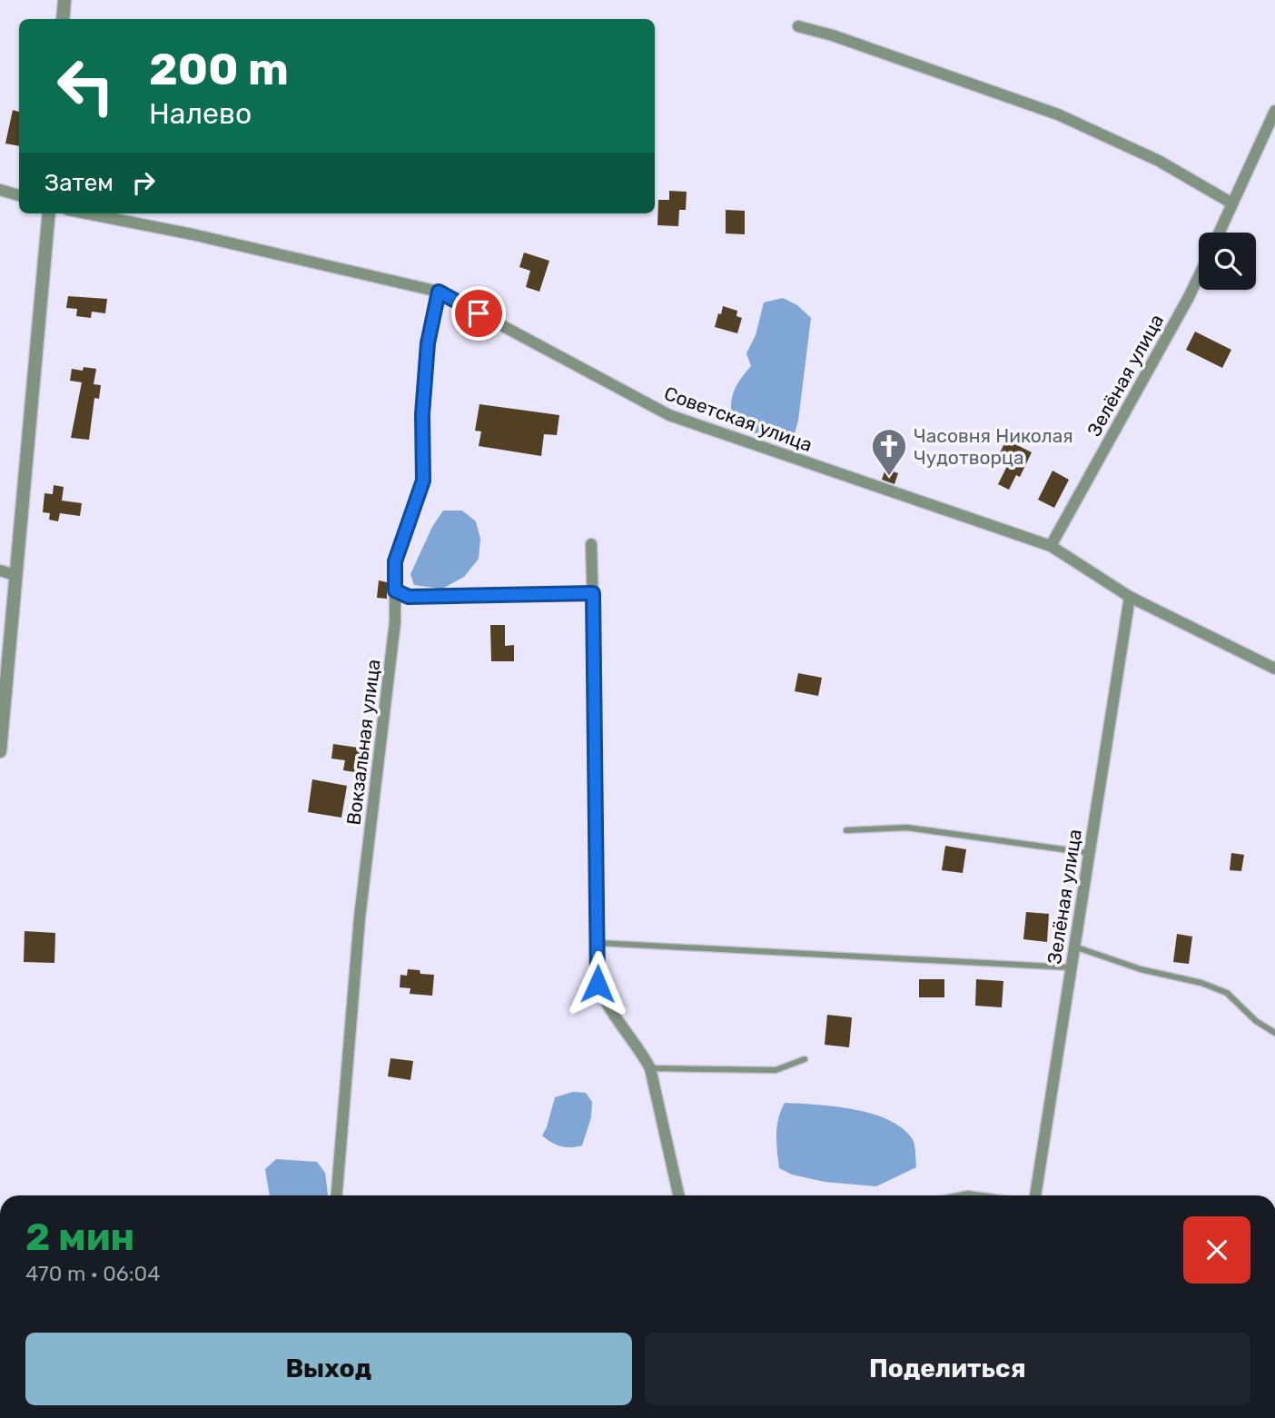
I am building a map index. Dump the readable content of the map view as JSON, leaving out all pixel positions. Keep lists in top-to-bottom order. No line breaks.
{"streets":{"street":["Зелёная улица","Советская улица","Вокзальная улица"]},"crossings":[["Зелёная улица","Советская улица"],["Советская улица","Вокзальная улица"]],"places":{"church":["Часовня Николая Чудотворца"]},"page":{"turn":["200 m","Налево"],"then":"Затем","heading":["2 мин","470 m · 06:04"],"buttons":["Выход","Поделиться"]}}
